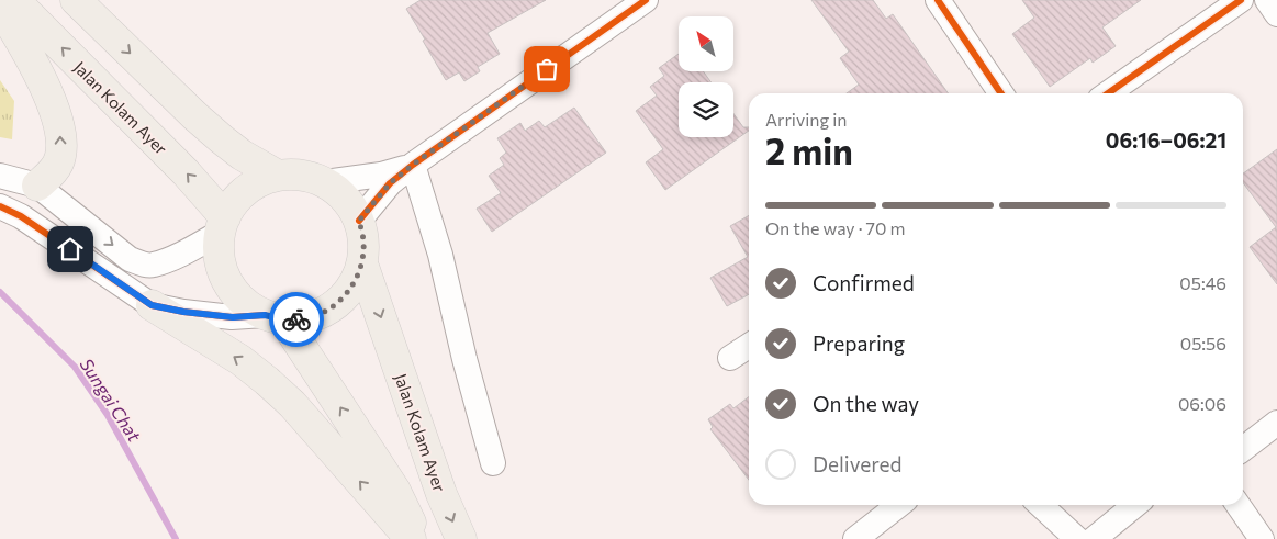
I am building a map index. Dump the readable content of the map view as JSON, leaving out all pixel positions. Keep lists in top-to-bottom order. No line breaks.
{"streets":{"main road":["Jalan Kolam Ayer"]},"water":["Sungai Chat"],"north":"top left","page":{"heading":["2 min","Arriving in","06:16–06:21"],"bar":"On the way · 70 m","list":[["Confirmed","05:46"],["Preparing","05:56"],["On the way","06:06"],"Delivered"]}}
